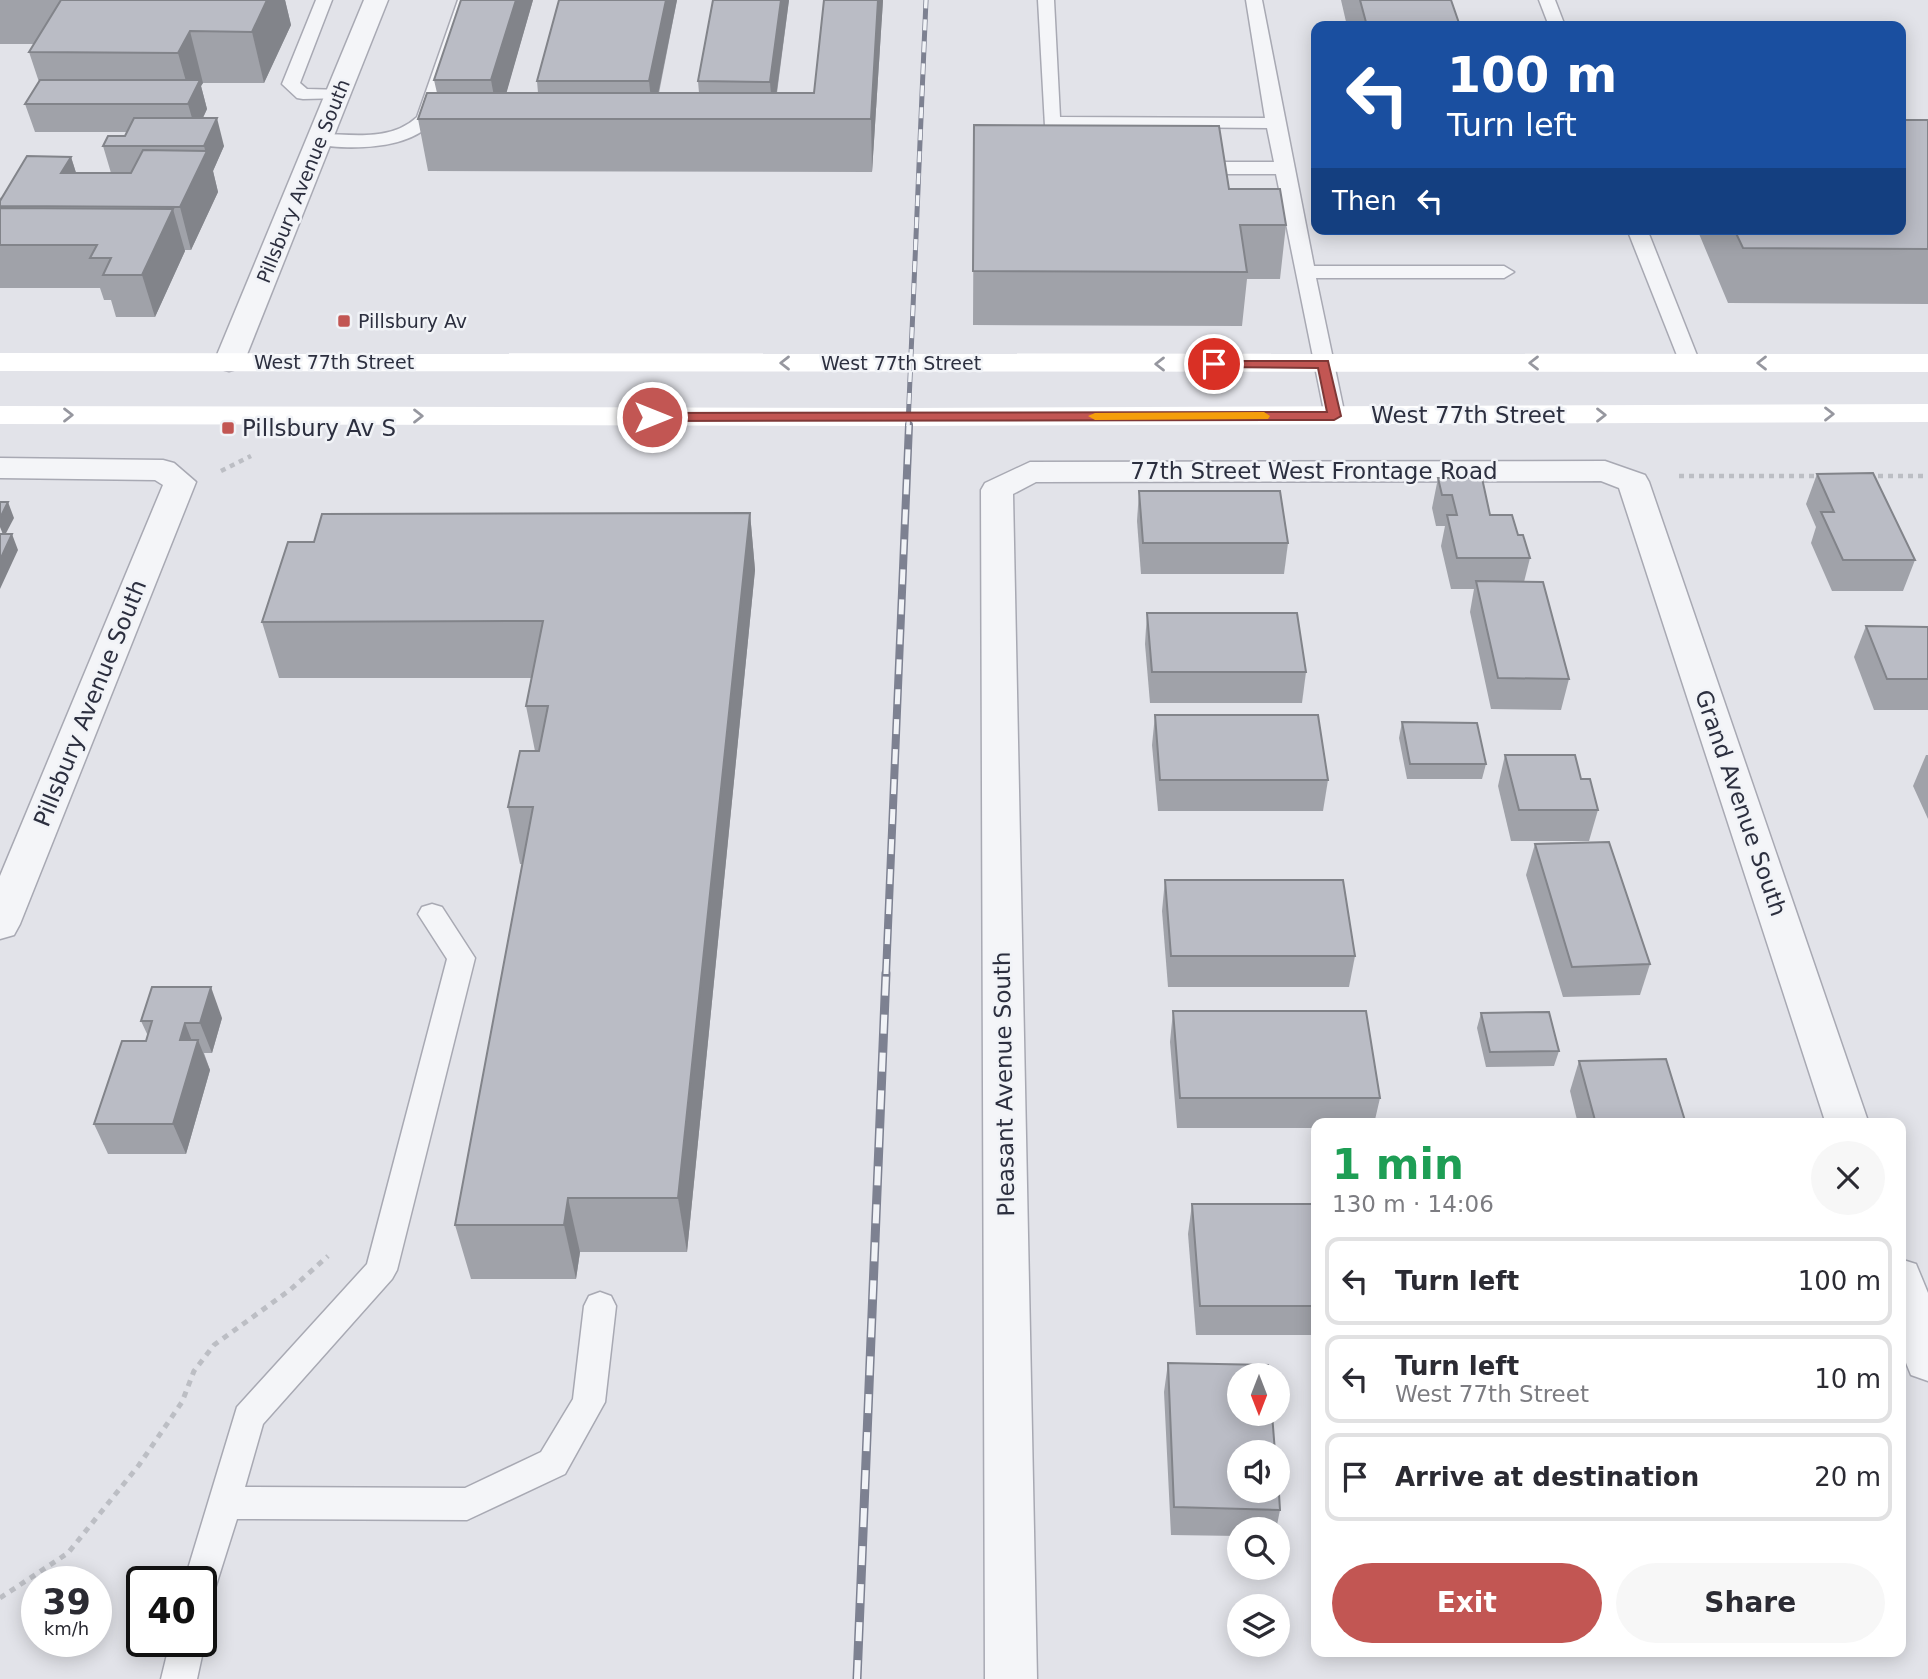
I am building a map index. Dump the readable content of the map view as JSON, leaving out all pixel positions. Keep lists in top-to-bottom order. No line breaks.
{"streets":{"street":["Pillsbury Avenue South","West 77th Street","77th Street West Frontage Road","Grand Avenue South","Pleasant Avenue South"]},"crossings":[["Pillsbury Avenue South","West 77th Street"],["77th Street West Frontage Road","Grand Avenue South"],["77th Street West Frontage Road","Pleasant Avenue South"]],"places":{"transit":["Pillsbury Av","Pillsbury Av S"]},"north":"bottom","page":{"turn":["100 m","Turn left"],"then":"Then","heading":["1 min","130 m · 14:06"],"list":[{"name":"Turn left","value":"100 m"},{"name":"Turn left","note":"West 77th Street","value":"10 m"},{"name":"Arrive at destination","value":"20 m"}],"buttons":["Exit","Share"],"speed":"39 km/h","limit":"40"}}
